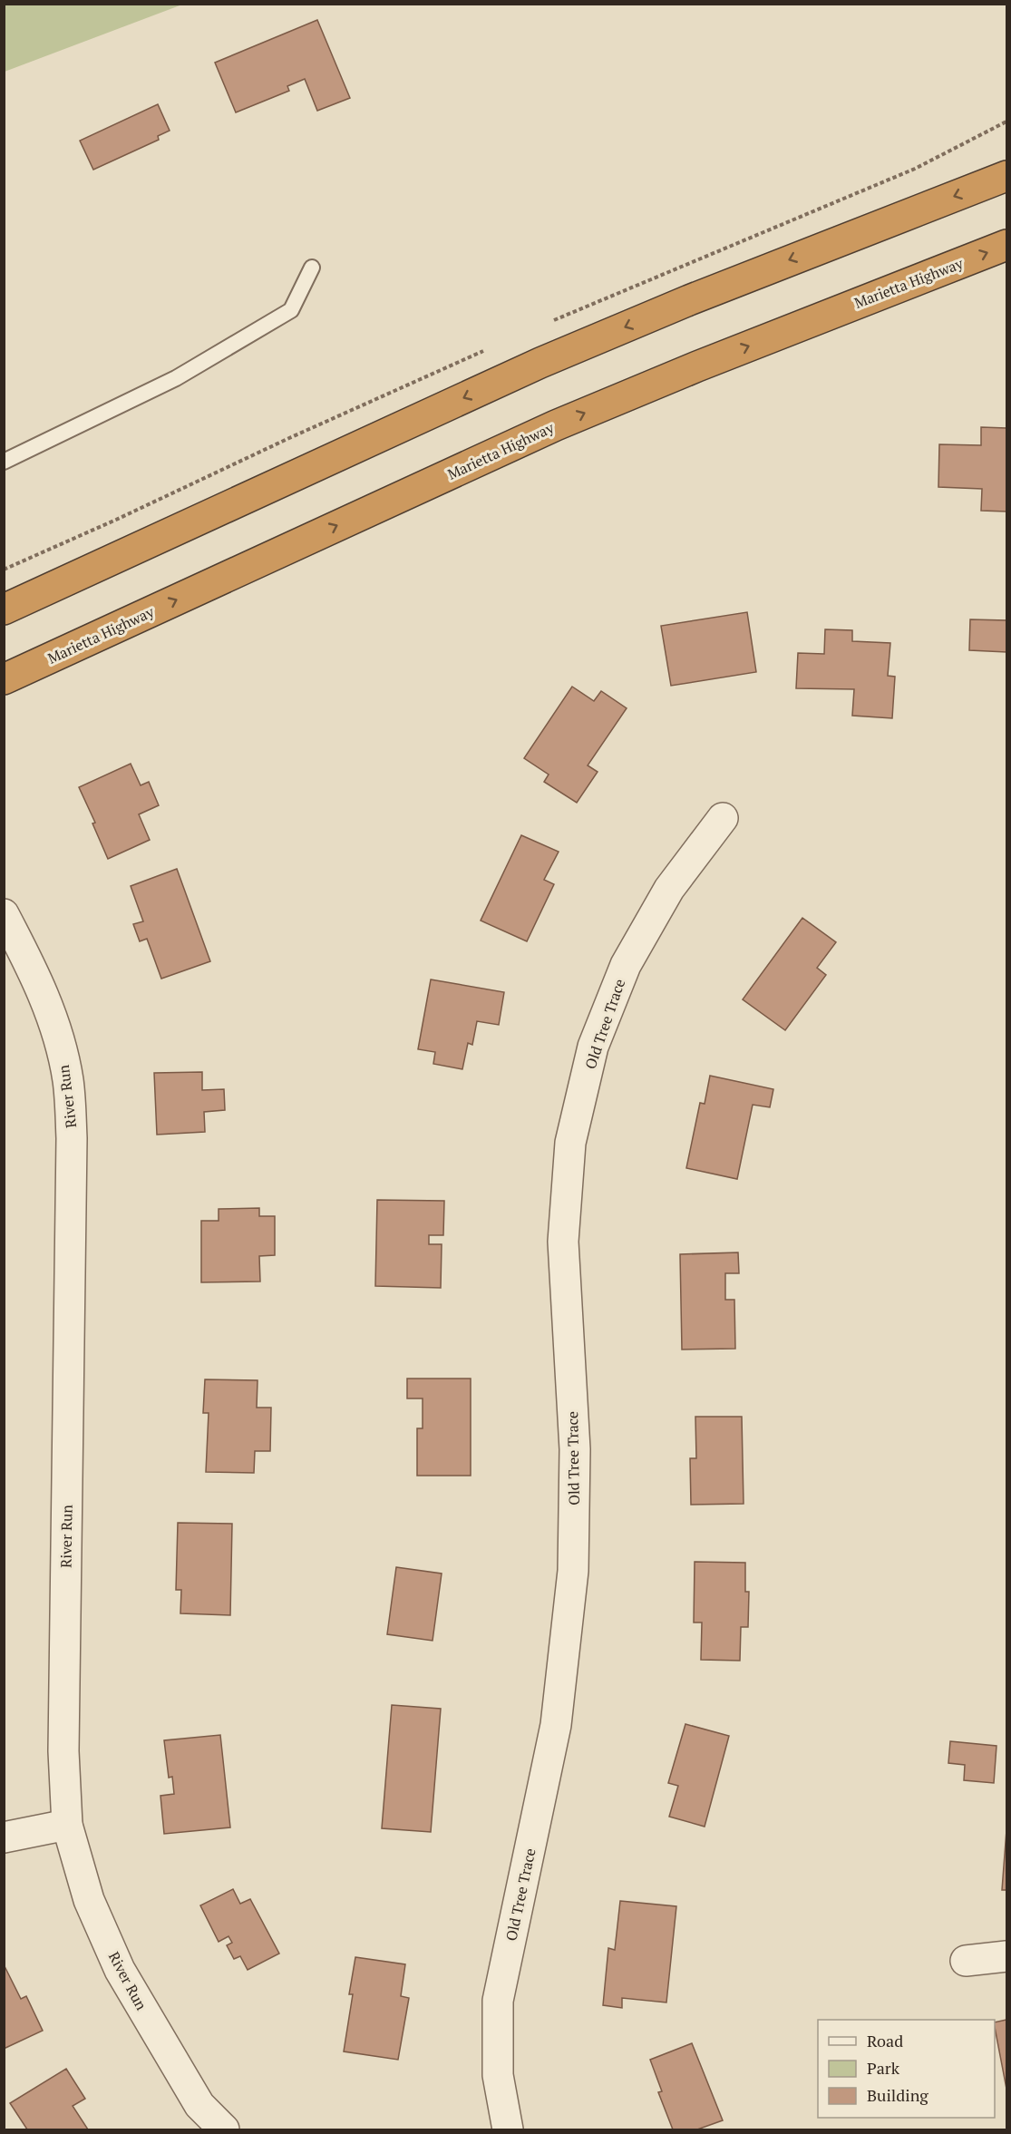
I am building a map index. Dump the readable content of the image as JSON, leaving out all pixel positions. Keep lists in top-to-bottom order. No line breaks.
{"streets":{"highway":["Marietta Highway"],"street":["Old Tree Trace","River Run"]},"legend":["Road","Park","Building"]}
